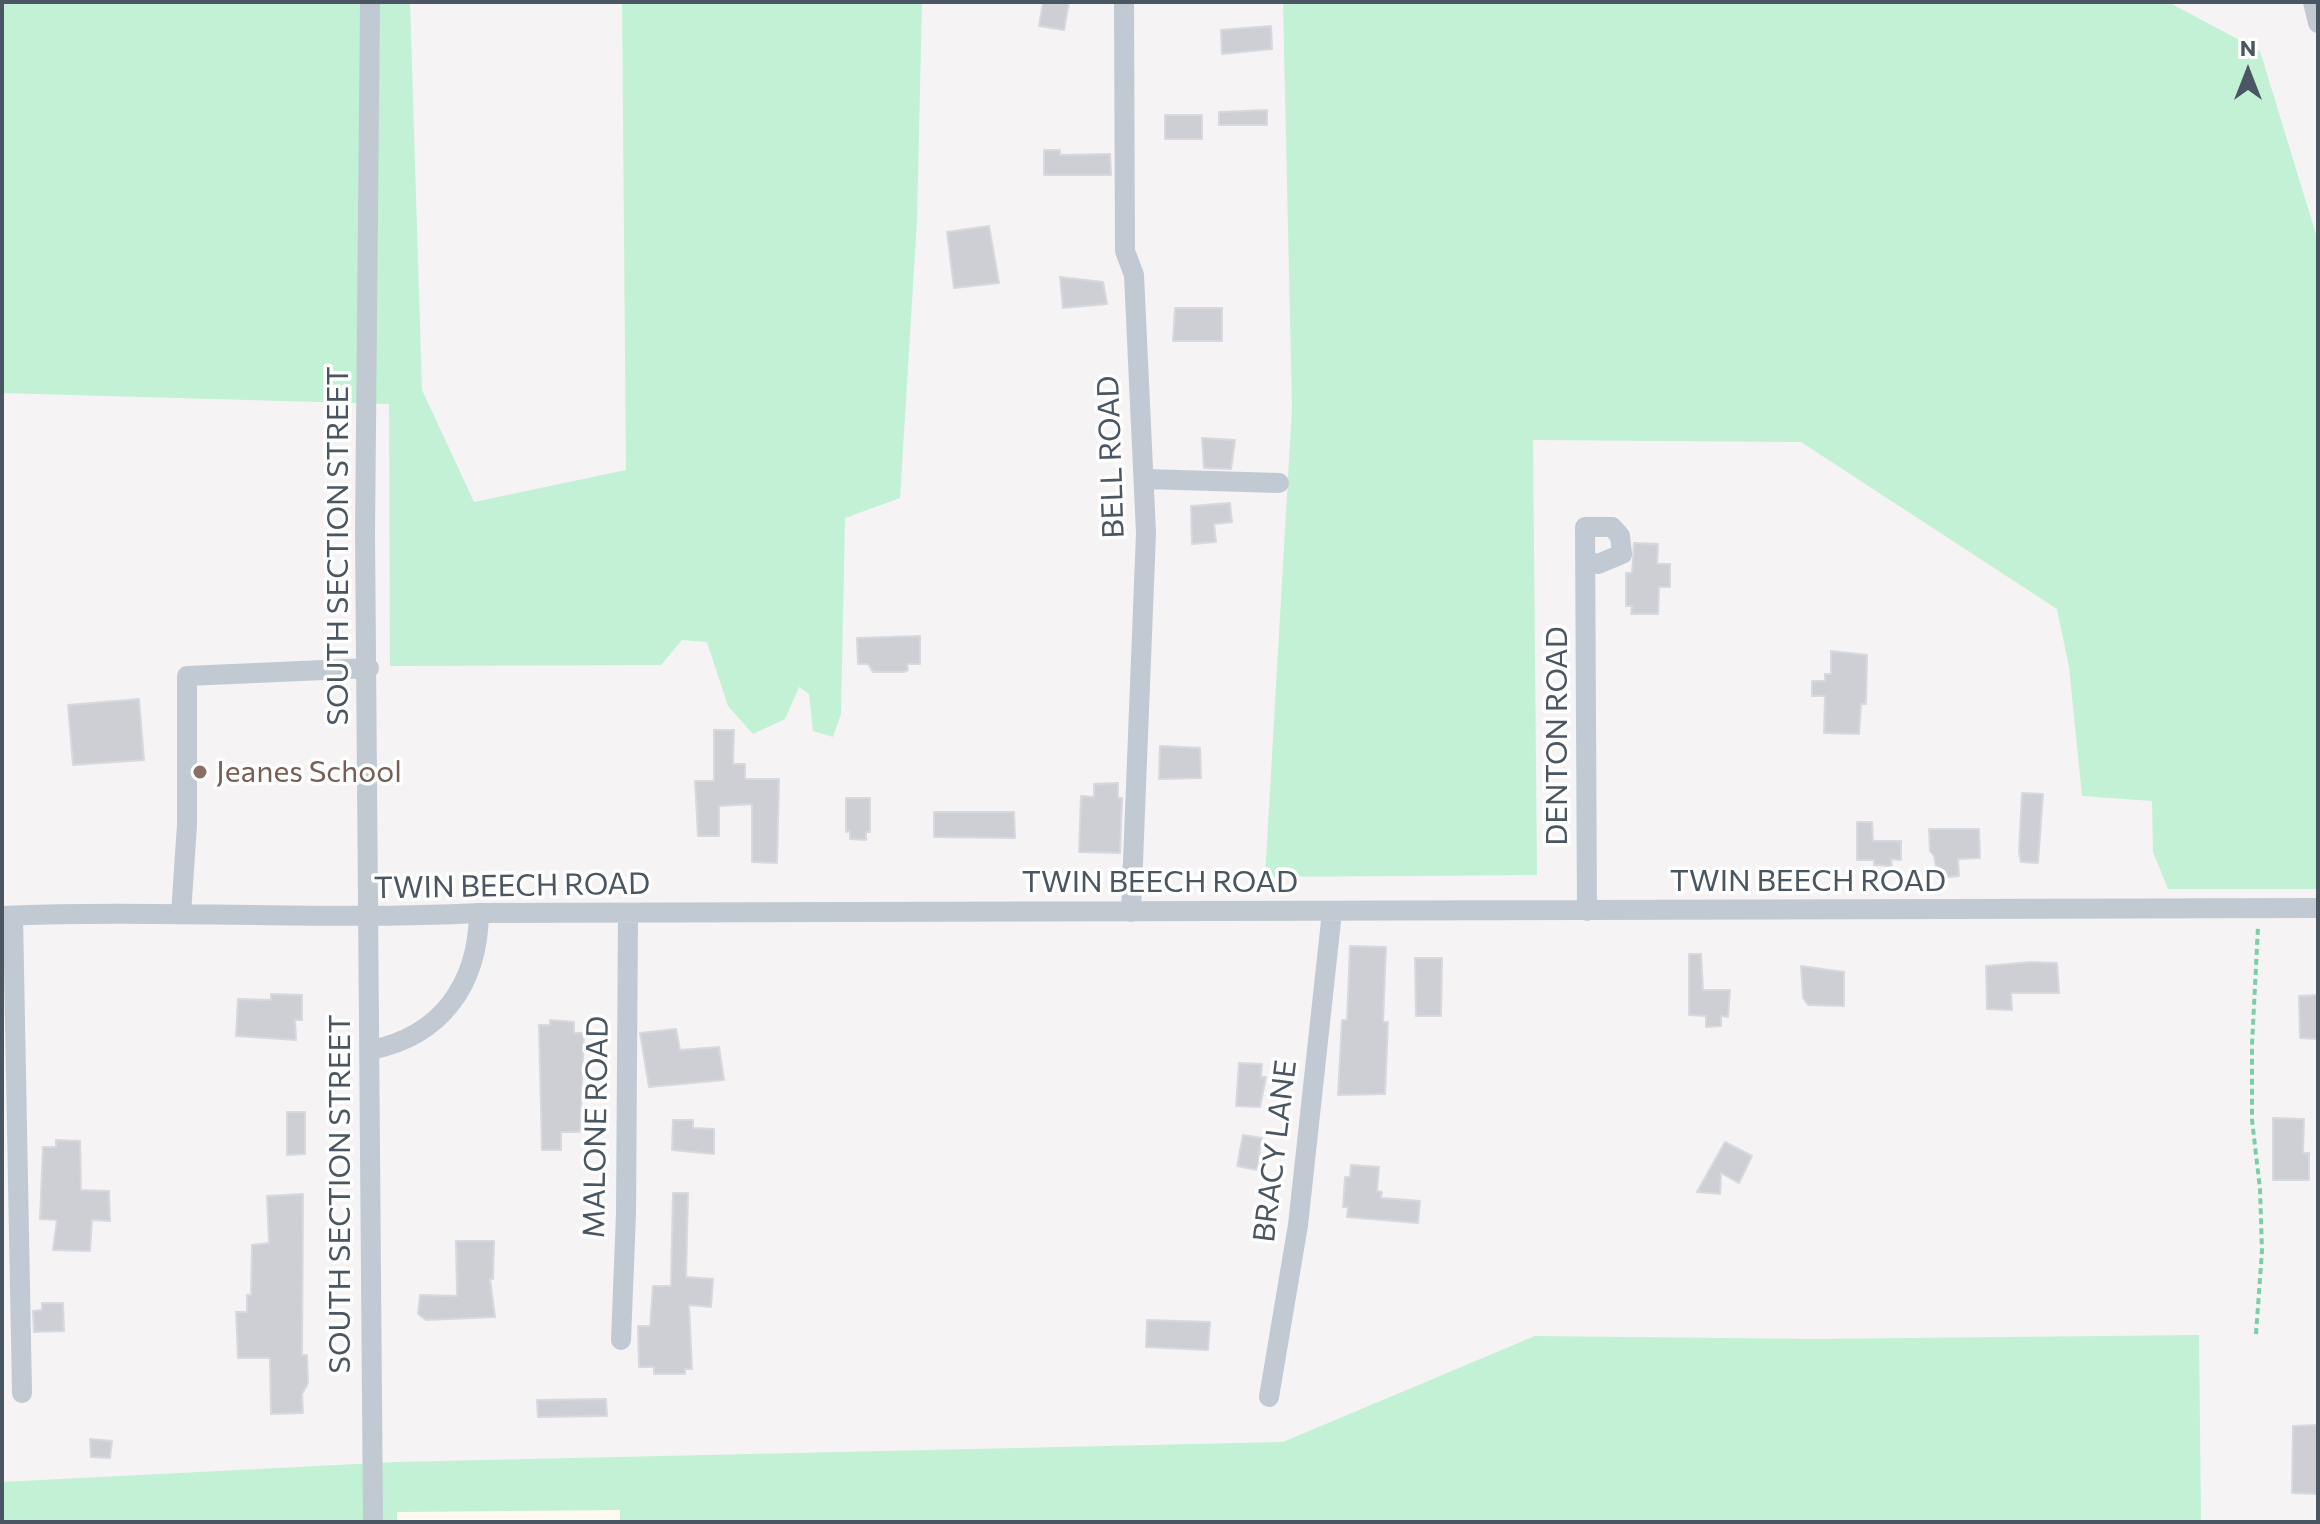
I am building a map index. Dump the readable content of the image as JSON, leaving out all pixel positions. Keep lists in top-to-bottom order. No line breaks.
{"streets":{"street":["BELL ROAD","SOUTH SECTION STREET","DENTON ROAD","TWIN BEECH ROAD","MALONE ROAD","BRACY LANE"]},"crossings":[["BELL ROAD","TWIN BEECH ROAD"],["SOUTH SECTION STREET","TWIN BEECH ROAD"],["DENTON ROAD","TWIN BEECH ROAD"],["TWIN BEECH ROAD","MALONE ROAD"],["TWIN BEECH ROAD","BRACY LANE"]],"places":["Jeanes School"],"north":"top"}
